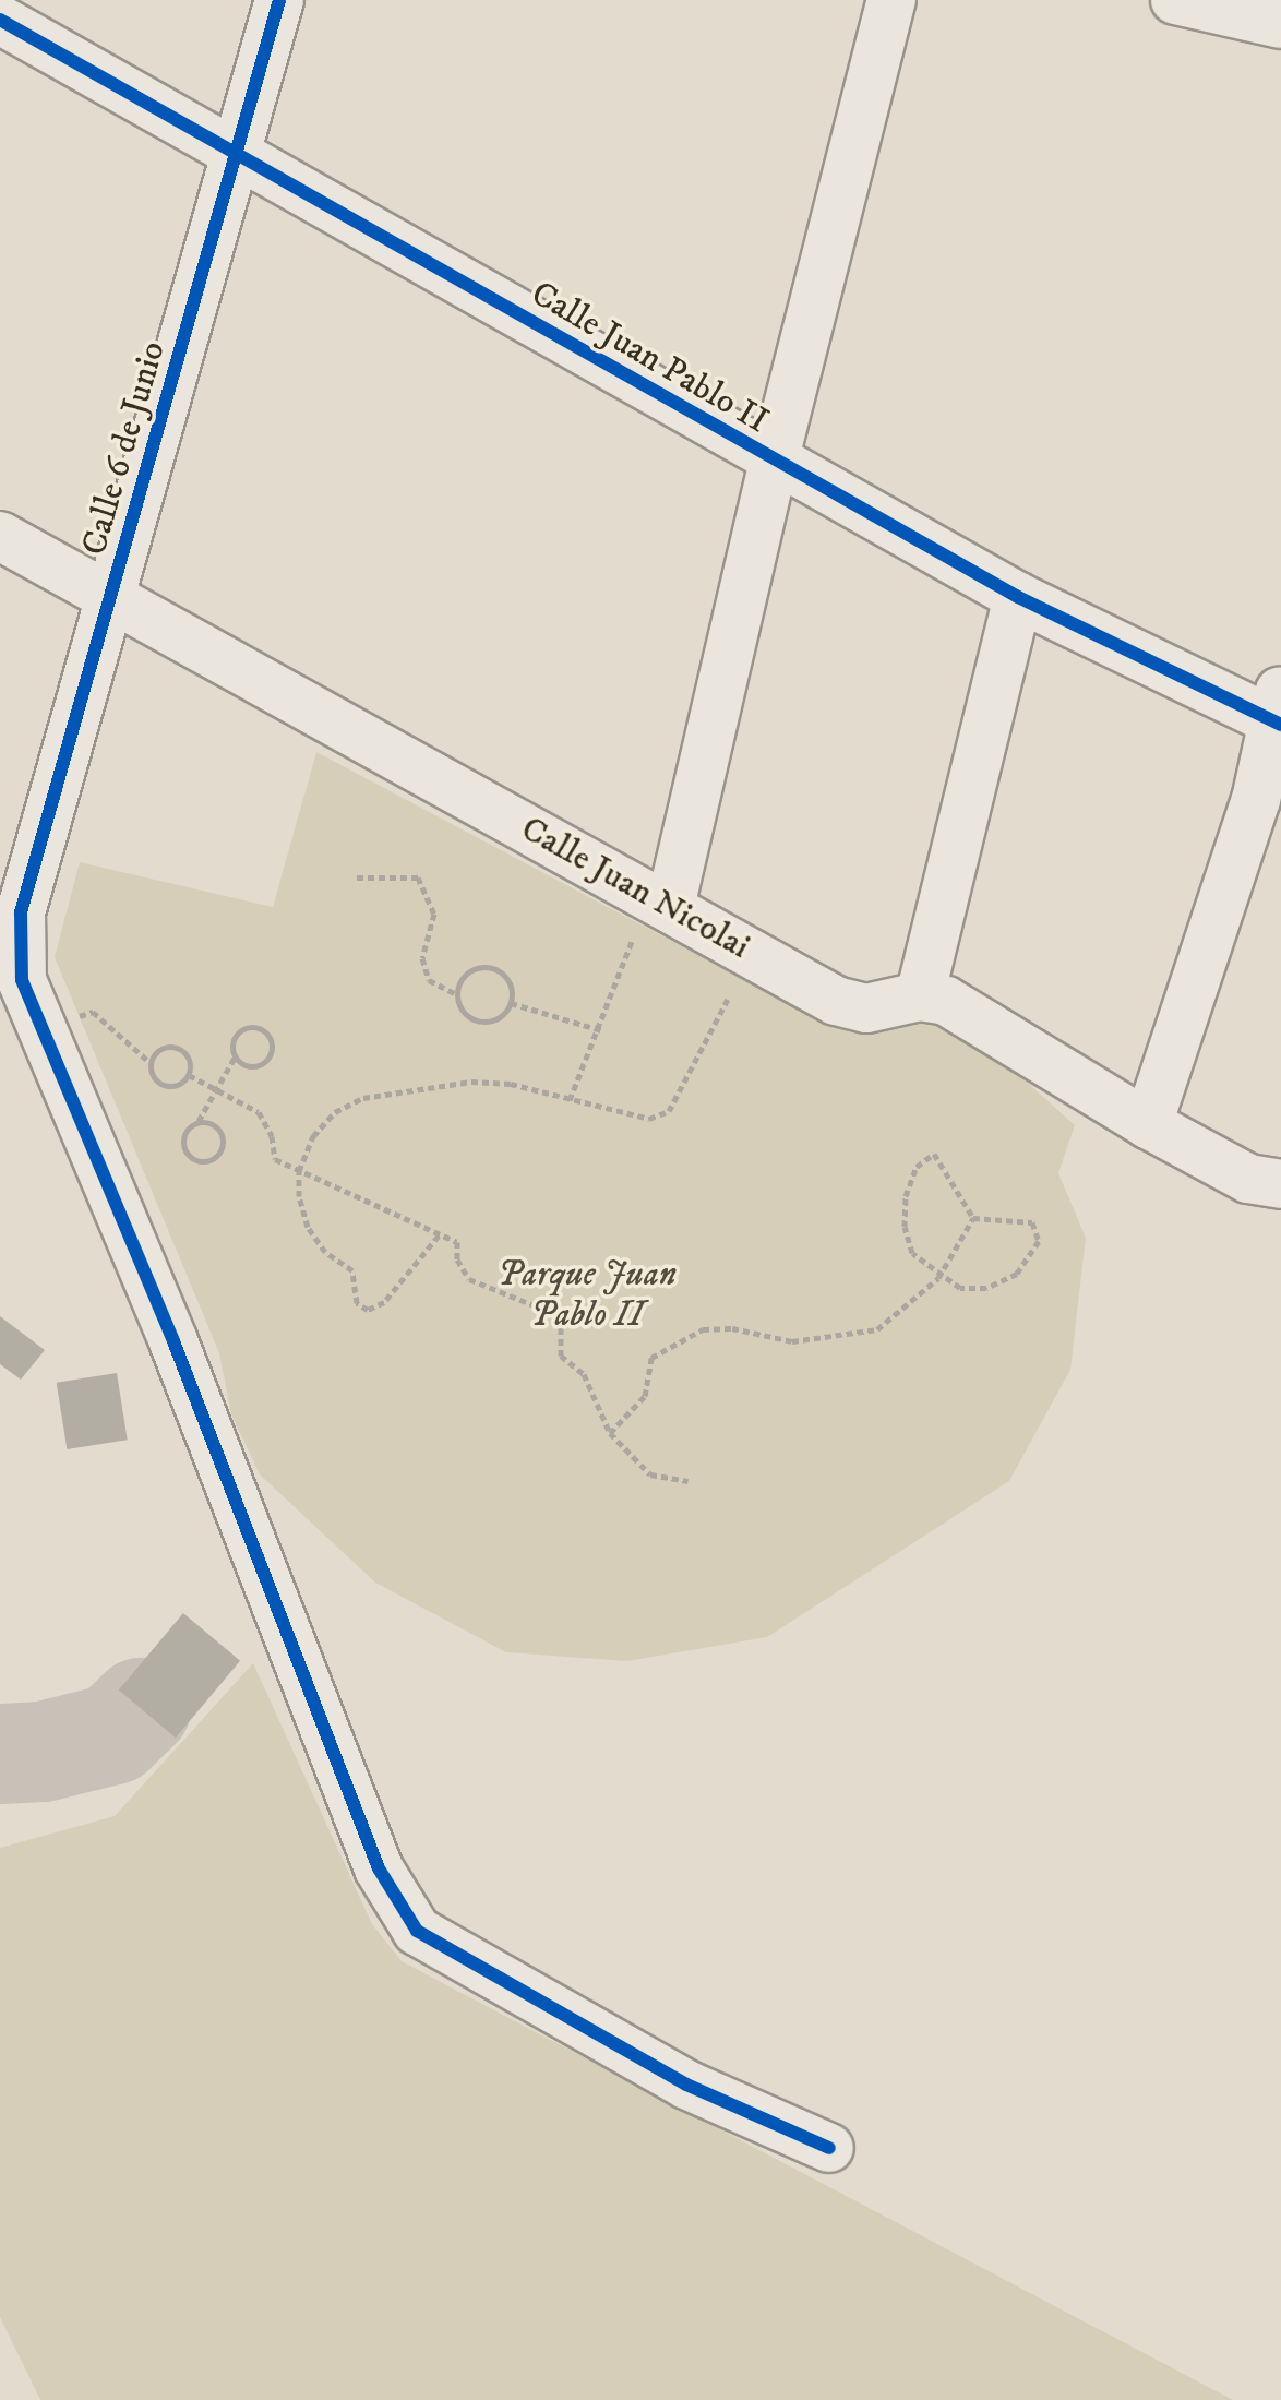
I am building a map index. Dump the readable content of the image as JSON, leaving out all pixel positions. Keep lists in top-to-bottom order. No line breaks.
{"streets":{"street":["Calle Juan Pablo II","Calle 6 de Junio","Calle Juan Nicolai"]},"crossings":[["Calle Juan Pablo II","Calle 6 de Junio"],["Calle 6 de Junio","Calle Juan Nicolai"]],"parks":["Parque Juan Pablo II"]}
